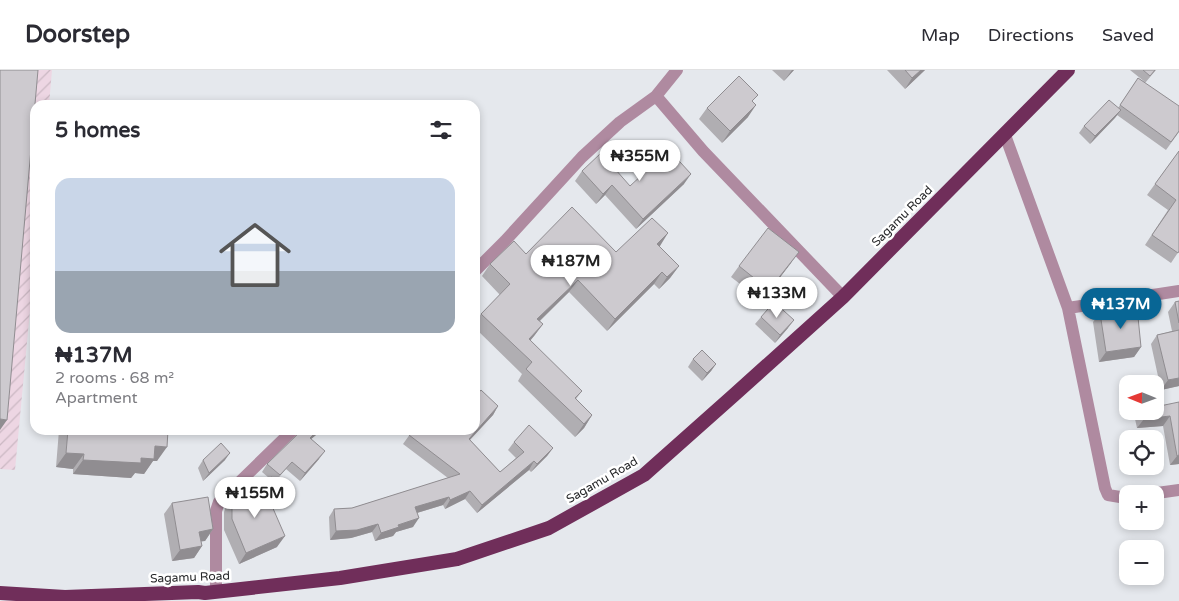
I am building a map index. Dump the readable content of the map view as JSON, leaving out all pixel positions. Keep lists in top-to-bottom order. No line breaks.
{"streets":{"highway":["Sagamu Road"]},"north":"left","page":{"header":"Doorstep","nav":["Map","Directions","Saved"],"heading":"5 homes","price":["₦355M","₦187M","₦133M","₦137M","₦155M"],"list":[{"name":"₦137M","note":"2 rooms · 68 m² · Apartment"}],"map_buttons":["+","−"]}}
